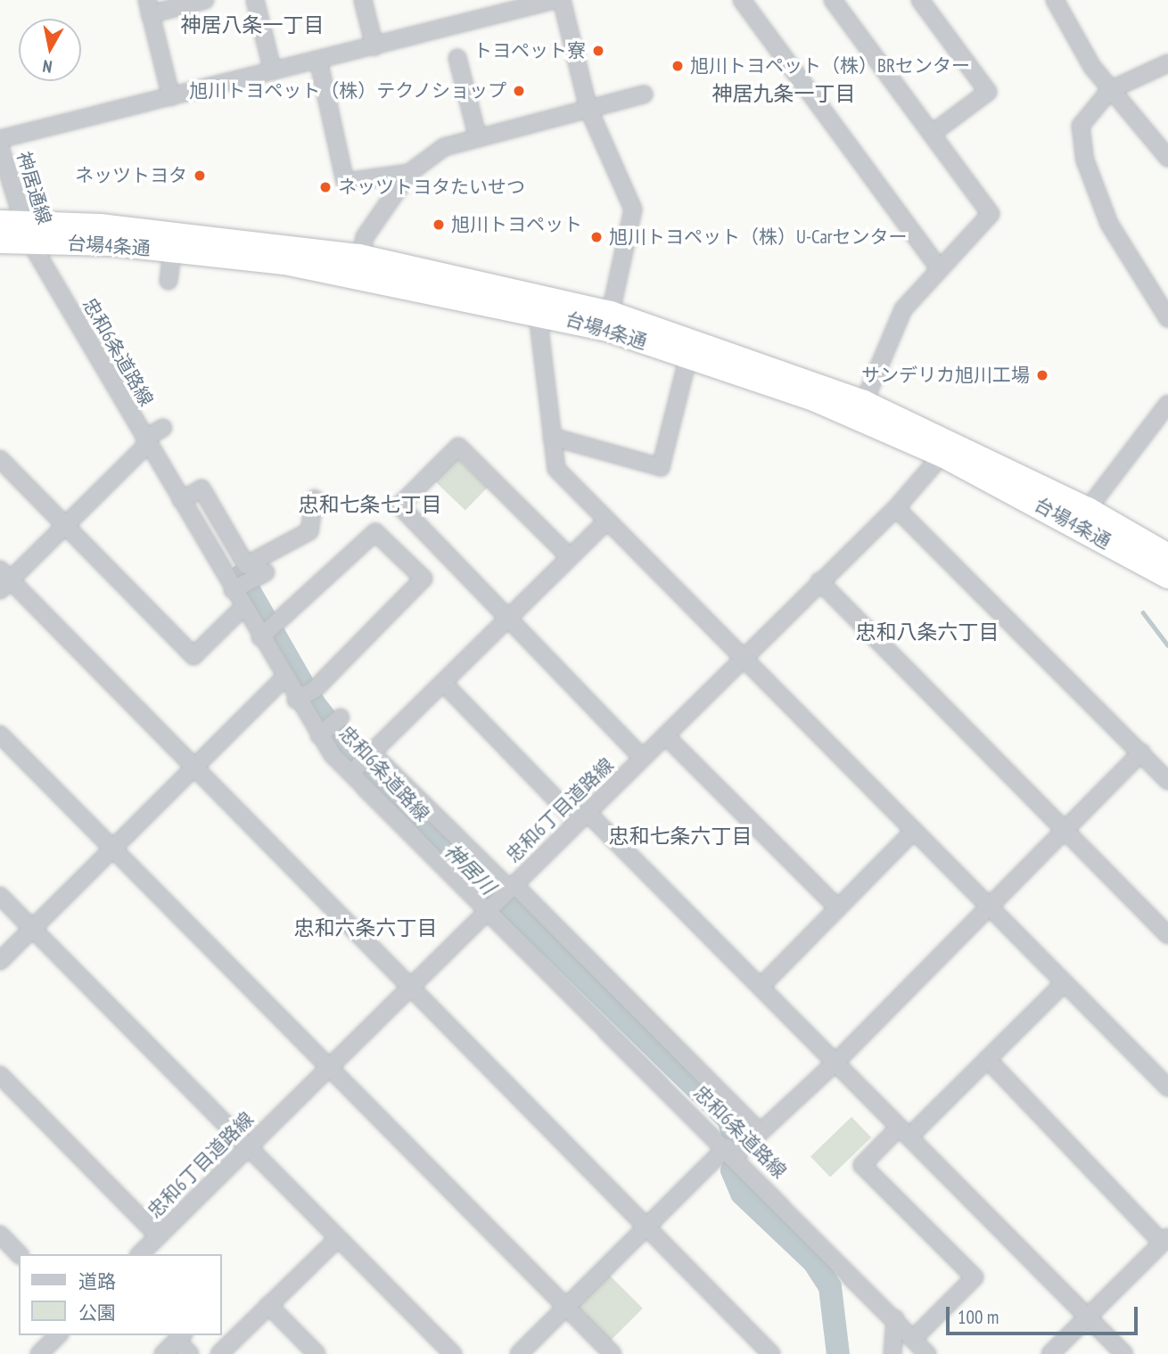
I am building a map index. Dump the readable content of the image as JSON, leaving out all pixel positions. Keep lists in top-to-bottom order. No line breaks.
{"streets":{"highway":["台場4条通"],"street":["神居通線","忠和6条道路線","忠和6丁目道路線"]},"crossings":[["神居通線","台場4条通"],["神居通線","忠和6条道路線"],["台場4条通","忠和6条道路線"],["台場4条通","忠和6丁目道路線"],["忠和6条道路線","忠和6丁目道路線"]],"districts":["神居八条一丁目","神居九条一丁目","忠和七条七丁目","忠和八条六丁目","忠和七条六丁目","忠和六条六丁目"],"water":["神居川"],"places":["トヨペット寮","旭川トヨペット（株）BRセンター","旭川トヨペット（株）テクノショップ","ネッツトヨタ","ネッツトヨタたいせつ","旭川トヨペット","旭川トヨペット（株）U-Carセンター","サンデリカ旭川工場"],"legend":["道路","公園"],"scale_bar":"100 m","north":"bottom"}
